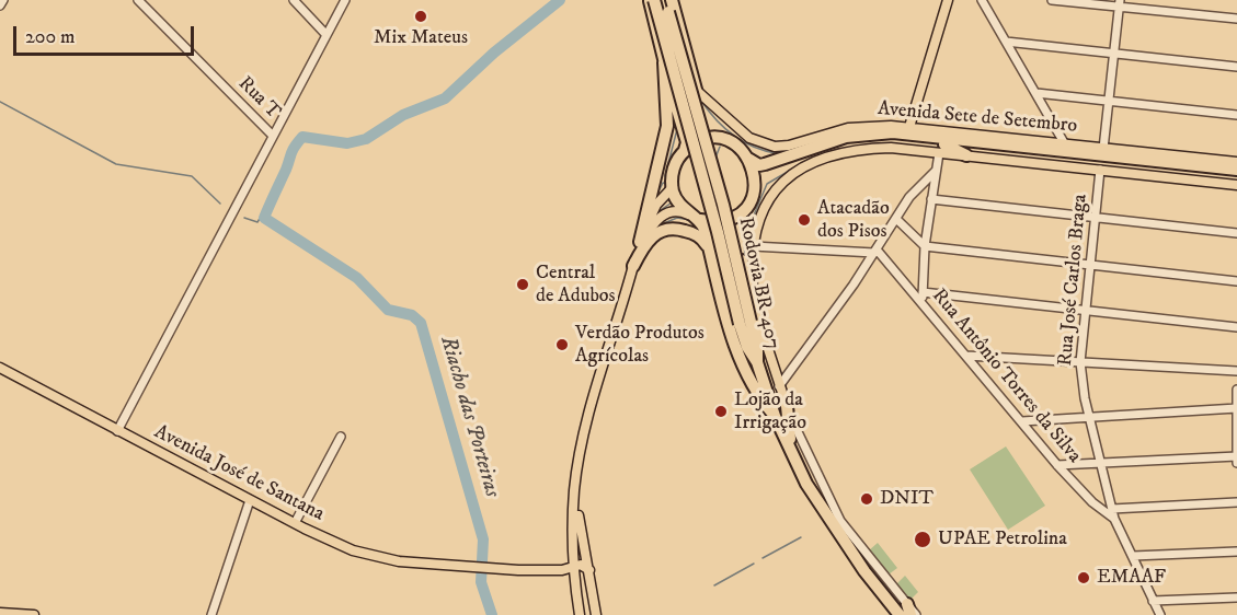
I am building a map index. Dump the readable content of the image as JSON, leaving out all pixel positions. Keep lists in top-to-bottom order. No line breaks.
{"streets":{"highway":["Avenida Sete de Setembro","Rodovia BR-407"],"main road":["Avenida José de Santana"],"street":["Rua T","Rua José Carlos Braga","Rua Antônio Torres da Silva"]},"crossings":[["Avenida Sete de Setembro","Rua José Carlos Braga"],["Avenida Sete de Setembro","Rodovia BR-407"],["Rua José Carlos Braga","Rua Antônio Torres da Silva"]],"water":["Riacho das Porteiras"],"places":["Mix Mateus","Atacadão dos Pisos","Central de Adubos","Verdão Produtos Agrícolas","Lojão da Irrigação","DNIT","UPAE Petrolina","EMAAF"],"scale_bar":"200 m"}
